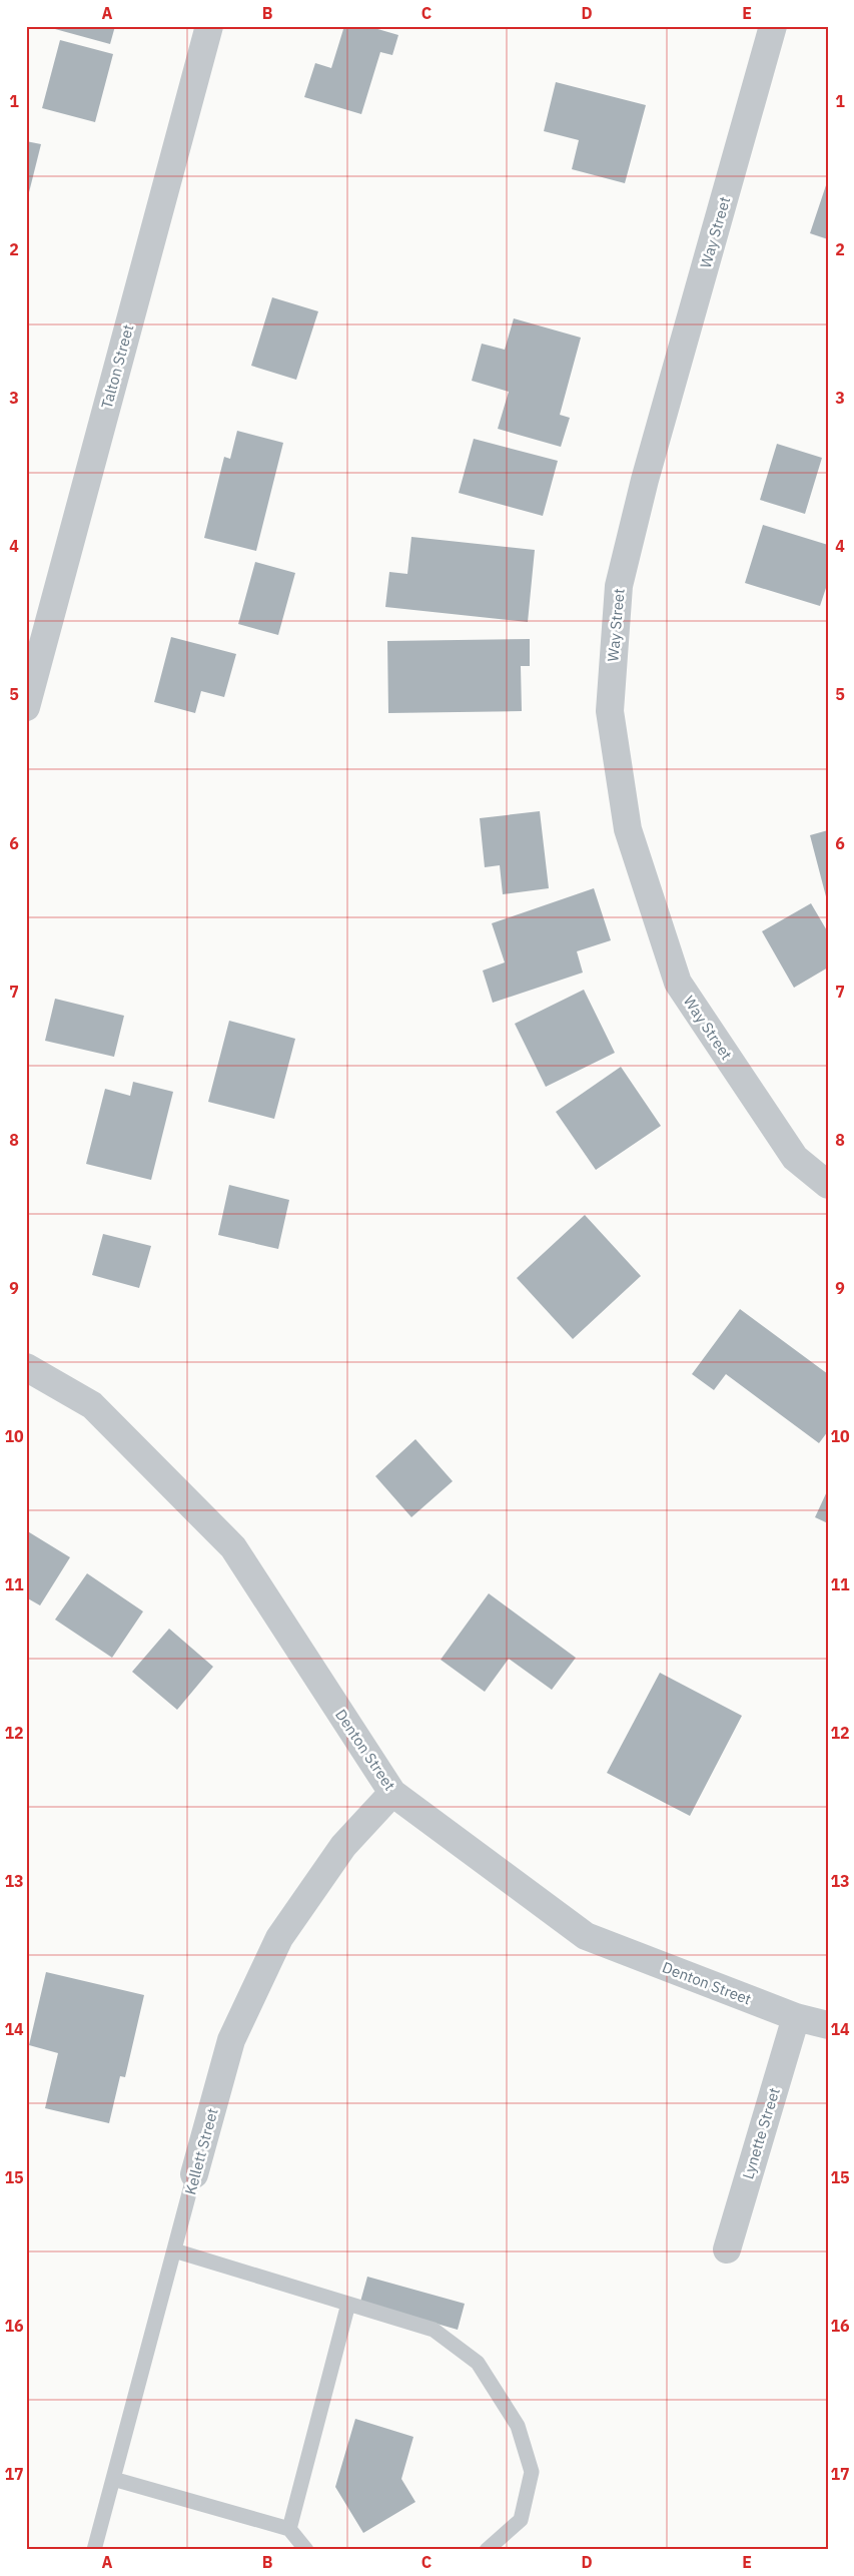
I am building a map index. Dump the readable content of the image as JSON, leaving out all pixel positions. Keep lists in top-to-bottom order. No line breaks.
{"streets":{"street":["Way Street","Talton Street","Denton Street","Lynette Street","Kellett Street"]},"crossings":[["Denton Street","Lynette Street"],["Denton Street","Kellett Street"]],"grid":{"columns":["A","B","C","D","E"],"rows":["1","2","3","4","5","6","7","8","9","10","11","12","13","14","15","16","17"]}}
